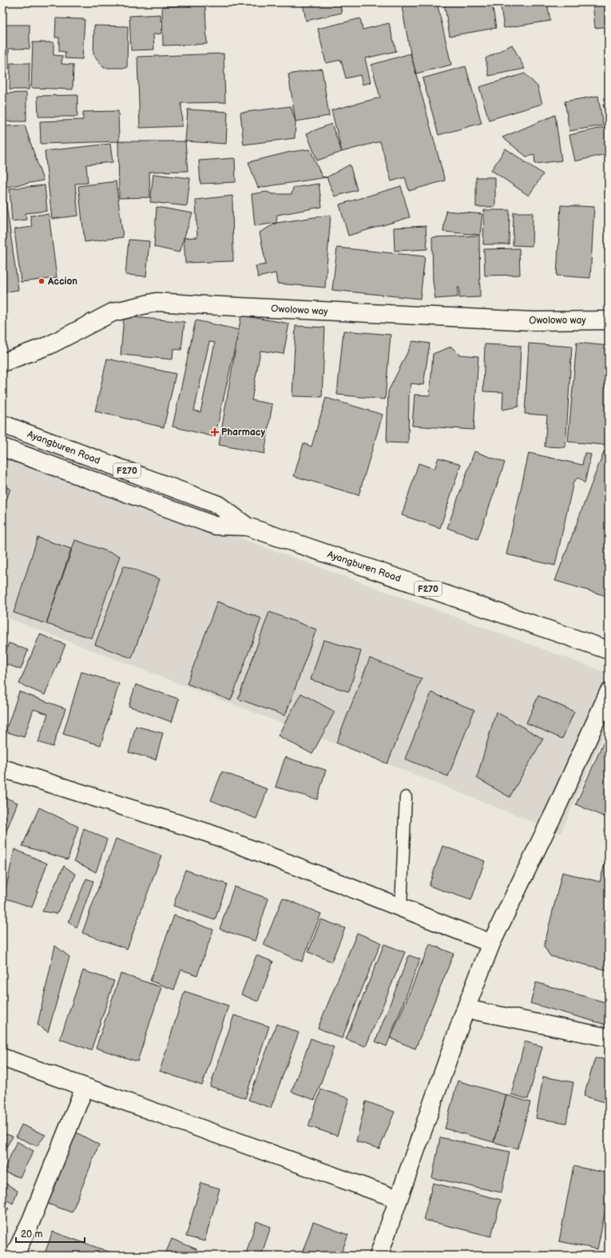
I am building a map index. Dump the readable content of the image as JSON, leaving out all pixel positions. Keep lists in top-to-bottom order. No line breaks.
{"streets":{"street":["Owolowo way","Ayangburen Road","F270"]},"places":{"other":["Accion"],"health":["Pharmacy"]},"scale_bar":"20 m"}
